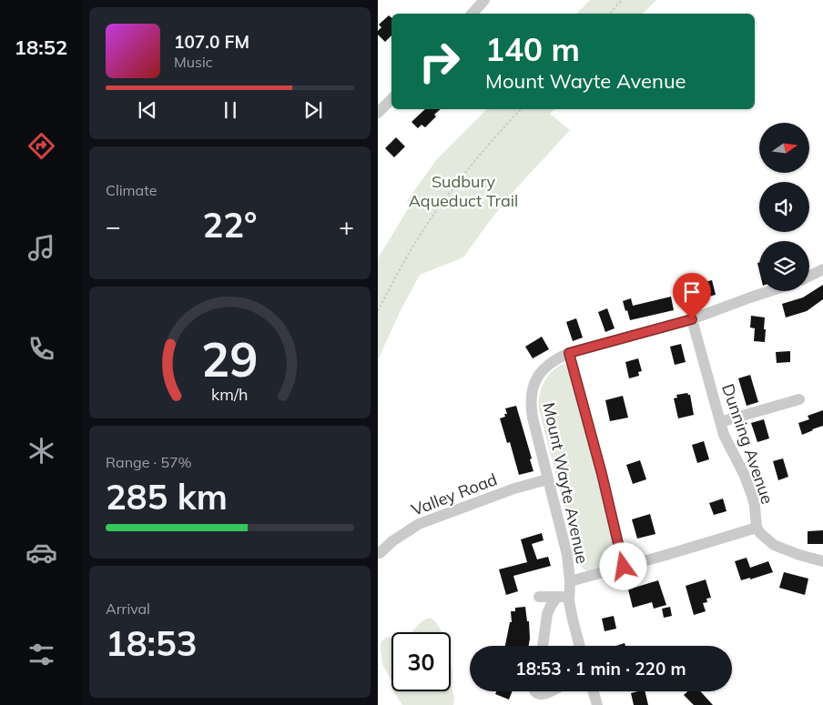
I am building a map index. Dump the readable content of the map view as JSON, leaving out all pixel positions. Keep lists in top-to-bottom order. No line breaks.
{"streets":{"street":["Dunning Avenue","Mount Wayte Avenue","Valley Road"]},"crossings":[["Dunning Avenue","Mount Wayte Avenue"],["Mount Wayte Avenue","Valley Road"]],"parks":["Sudbury Aqueduct Trail"],"north":"right","page":{"tabs":"18:52","turn":["140 m","Mount Wayte Avenue"],"song":["107.0 FM","Music"],"tile":["Climate",["Range · 57%","285 km"],["Arrival","18:53"]],"heat":["−","22°","+"],"limit":"30","trip":"18:53 · 1 min · 220 m","gauge":["29","km/h"]}}
